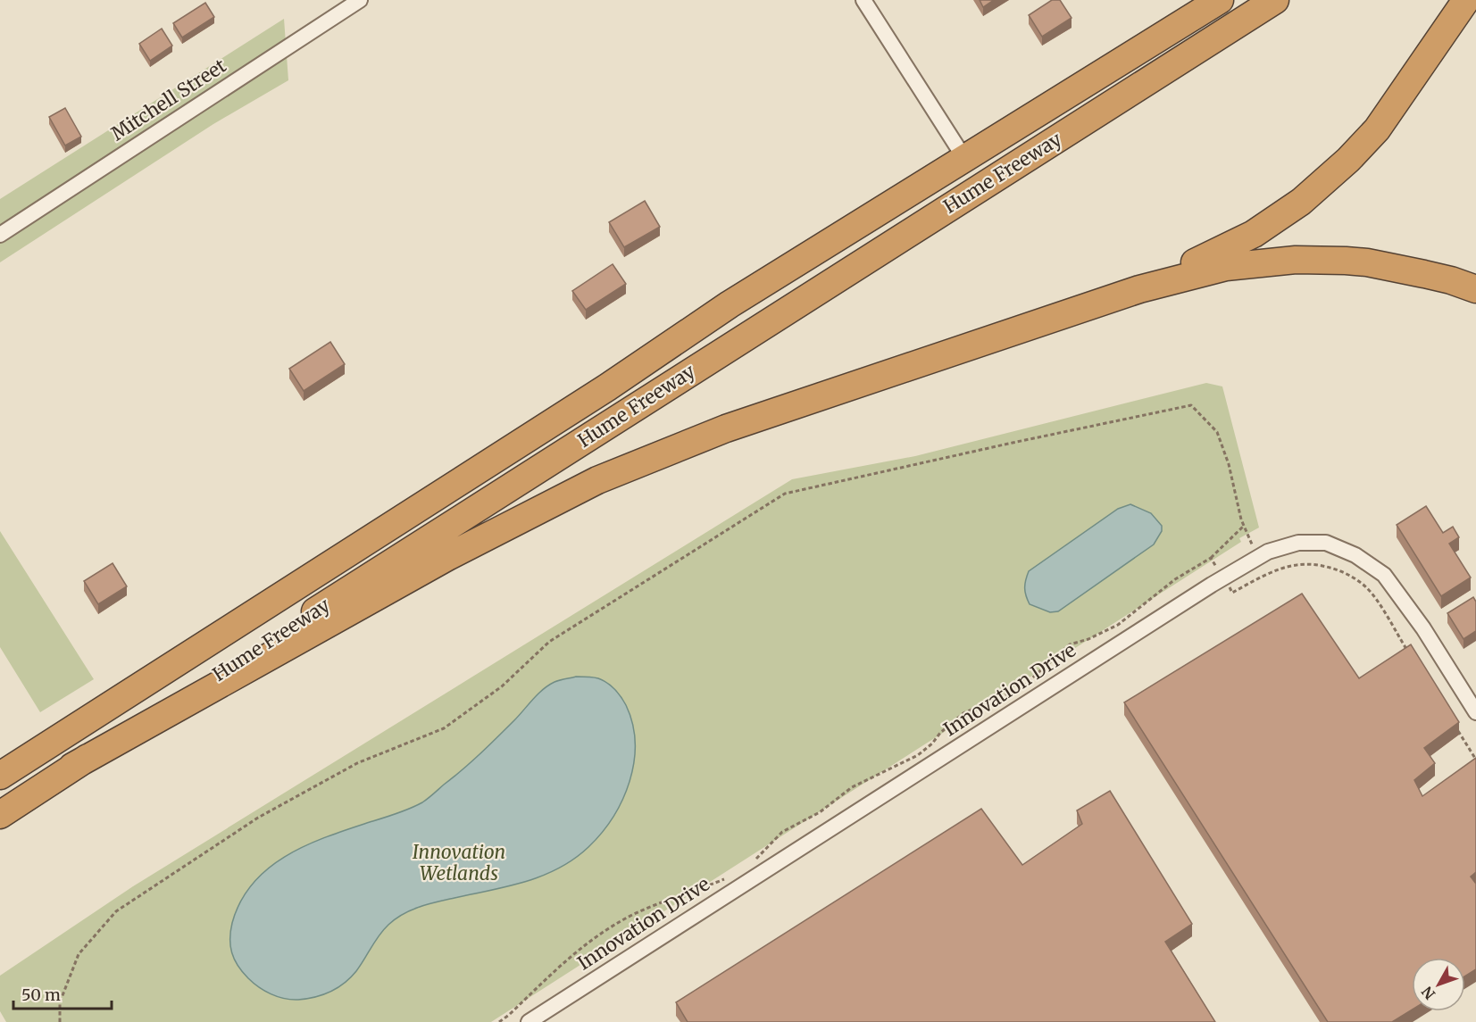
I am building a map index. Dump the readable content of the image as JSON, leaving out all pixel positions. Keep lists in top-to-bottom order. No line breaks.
{"streets":{"highway":["Hume Freeway"],"street":["Mitchell Street","Innovation Drive"]},"parks":["Innovation Wetlands"],"scale_bar":"50 m","north":"bottom left"}
